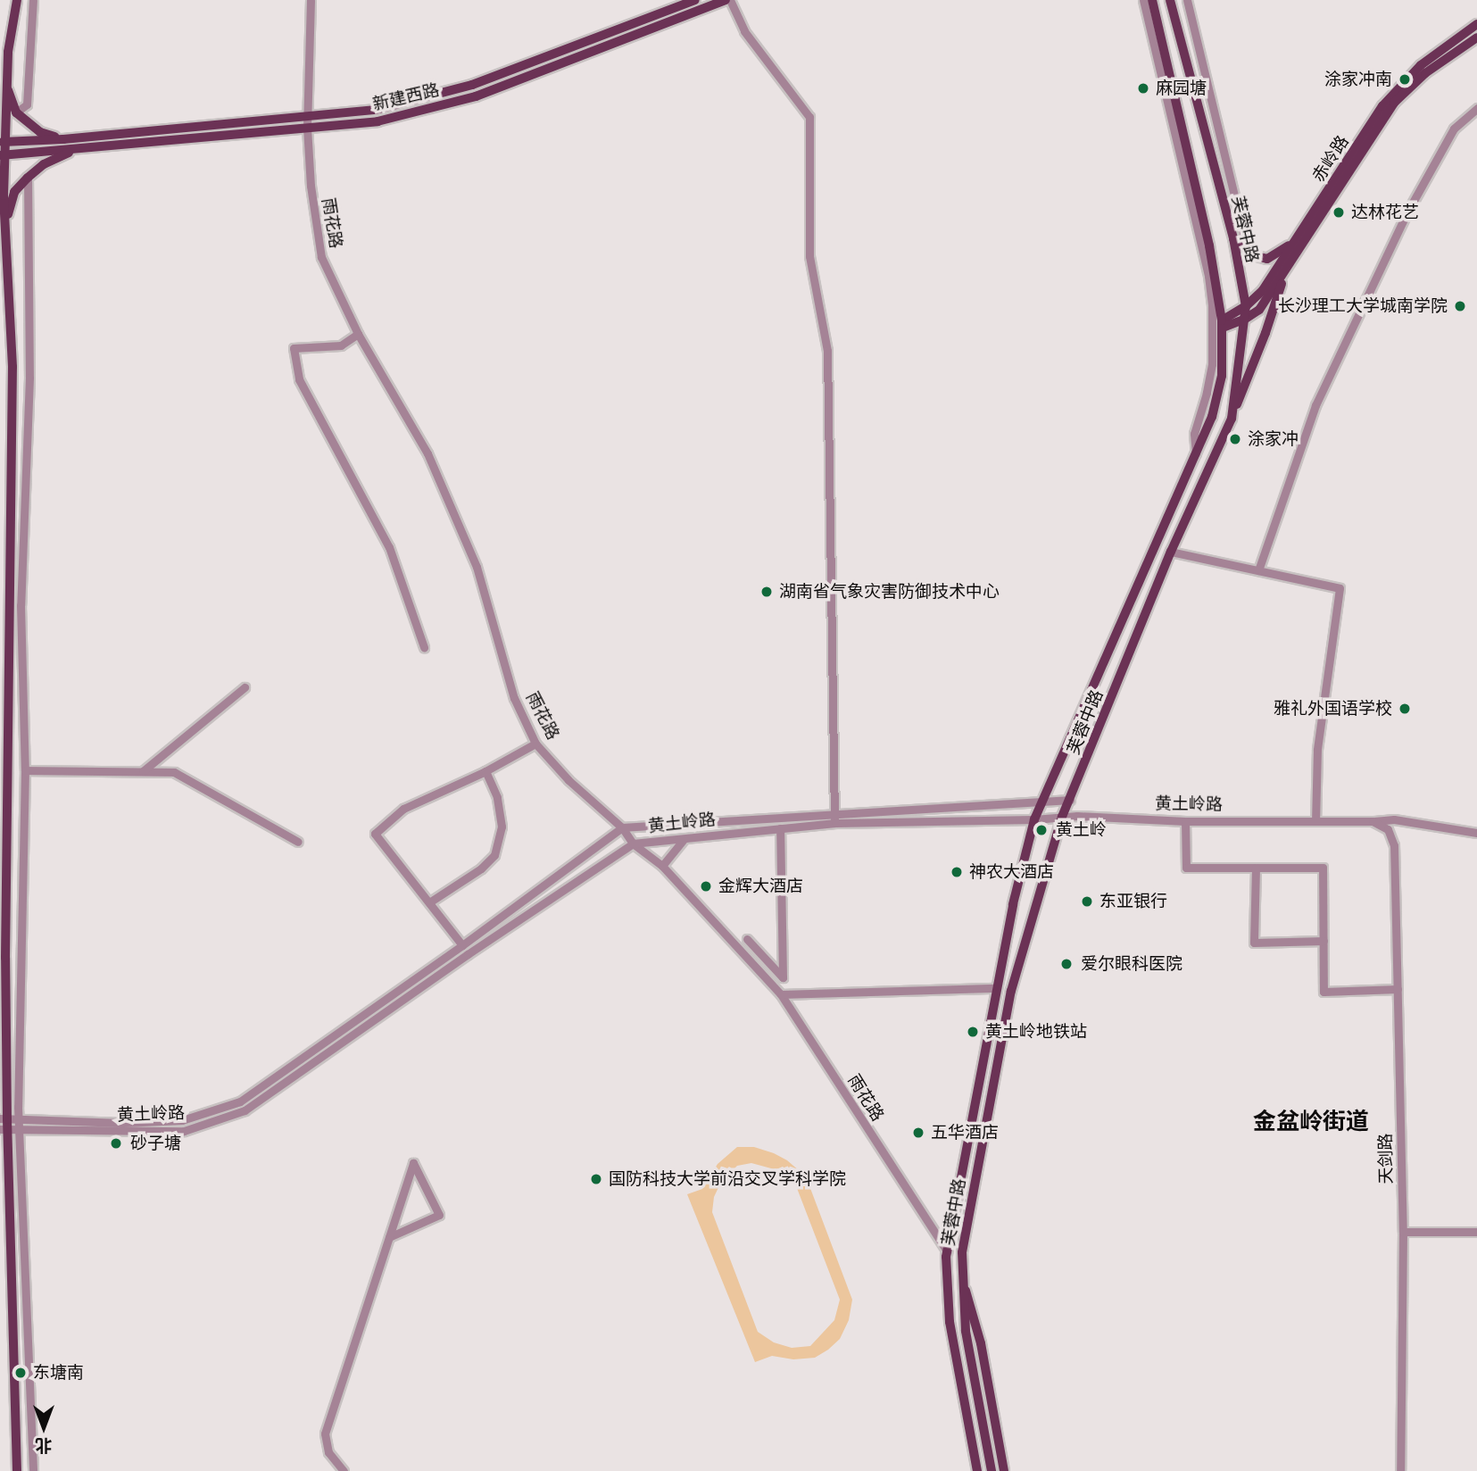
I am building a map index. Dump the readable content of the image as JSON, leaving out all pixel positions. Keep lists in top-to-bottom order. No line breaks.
{"streets":{"main road":["新建西路","赤岭路","芙蓉中路"],"street":["雨花路","黄土岭路","天剑路"]},"crossings":[["新建西路","雨花路"],["赤岭路","芙蓉中路"],["雨花路","芙蓉中路"],["雨花路","黄土岭路"],["芙蓉中路","黄土岭路"],["黄土岭路","天剑路"]],"districts":["金盆岭街道"],"places":["涂家冲南","麻园塘","达林花艺","长沙理工大学城南学院","涂家冲","湖南省气象灾害防御技术中心","雅礼外国语学校","黄土岭","神农大酒店","金辉大酒店","东亚银行","爱尔眼科医院","黄土岭地铁站","五华酒店","砂子塘","国防科技大学前沿交叉学科学院","东塘南"],"north":"bottom"}
